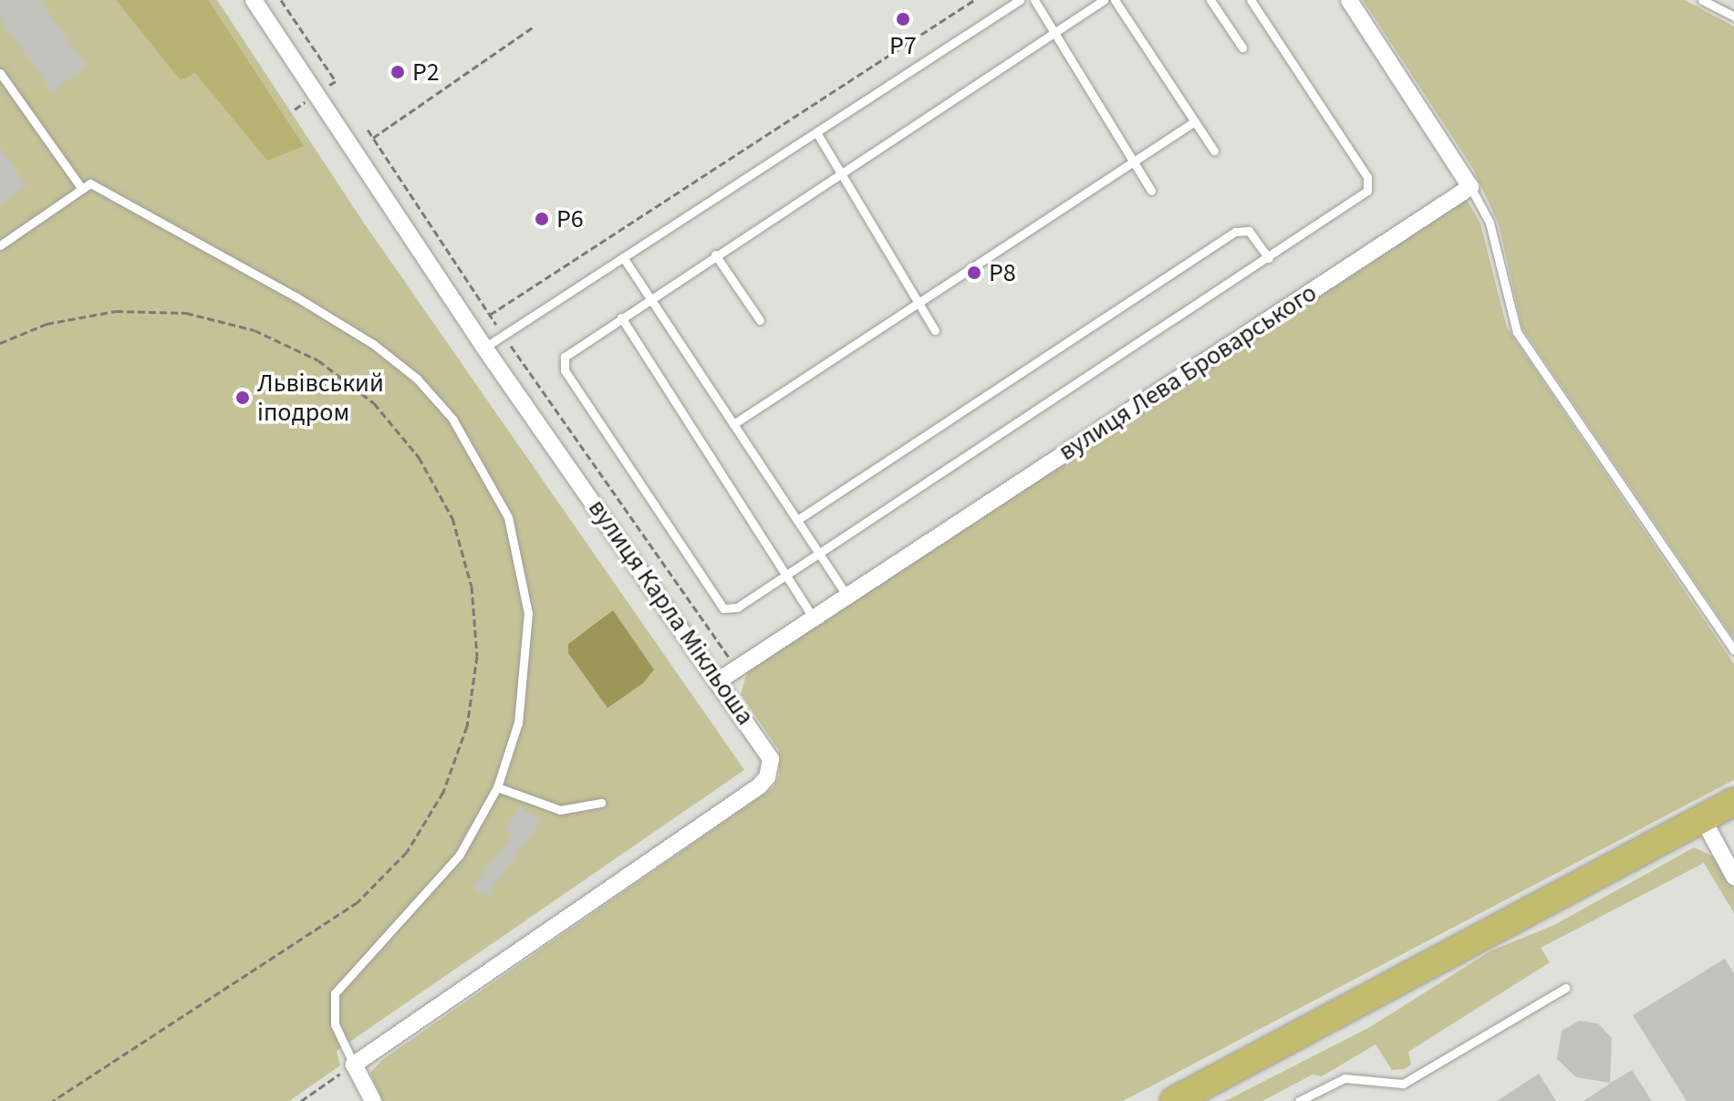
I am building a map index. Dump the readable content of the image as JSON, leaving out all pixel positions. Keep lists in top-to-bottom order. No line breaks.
{"streets":{"street":["вулиця Лева Броварського","вулиця Карла Мікльоша"]},"crossings":[["вулиця Лева Броварського","вулиця Карла Мікльоша"]],"places":["P7","P2","P6","P8","Львівський іподром"]}
